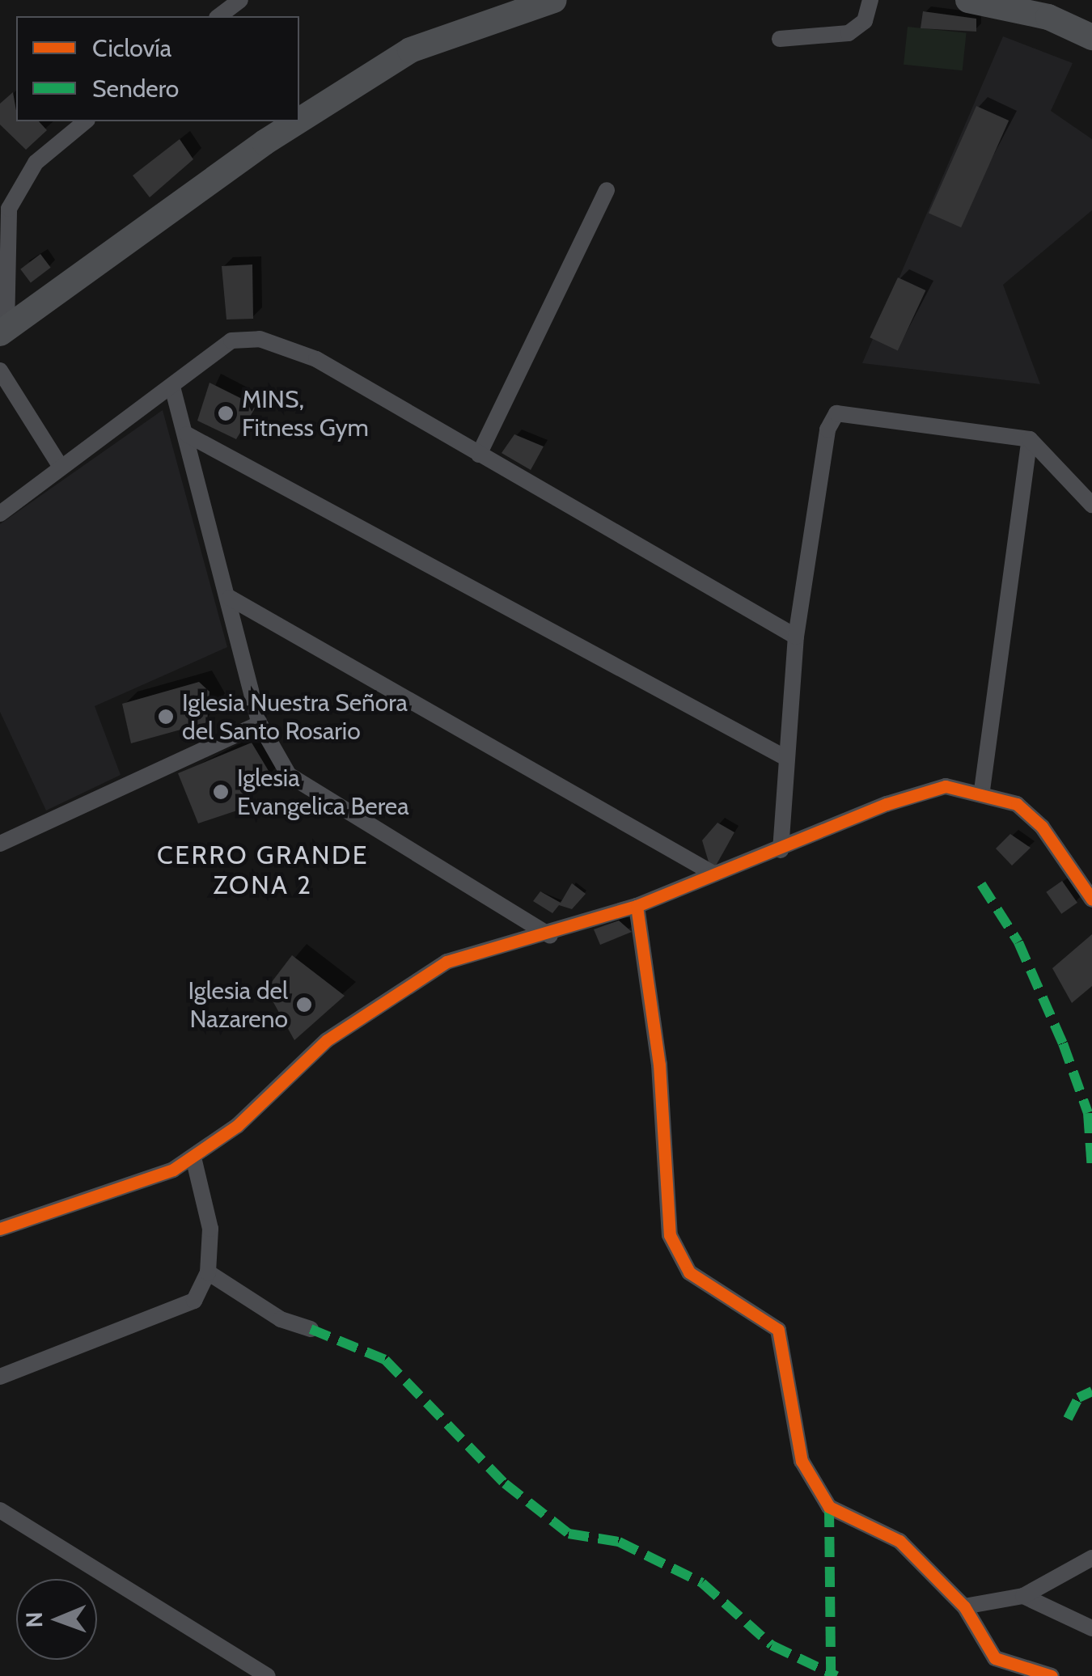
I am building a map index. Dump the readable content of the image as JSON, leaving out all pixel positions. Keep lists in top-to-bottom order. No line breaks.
{"districts":["CERRO GRANDE ZONA 2"],"places":["MINS, Fitness Gym","Iglesia Nuestra Señora del Santo Rosario","Iglesia Evangelica Berea","Iglesia del Nazareno"],"legend":["Ciclovía","Sendero"],"north":"left"}
